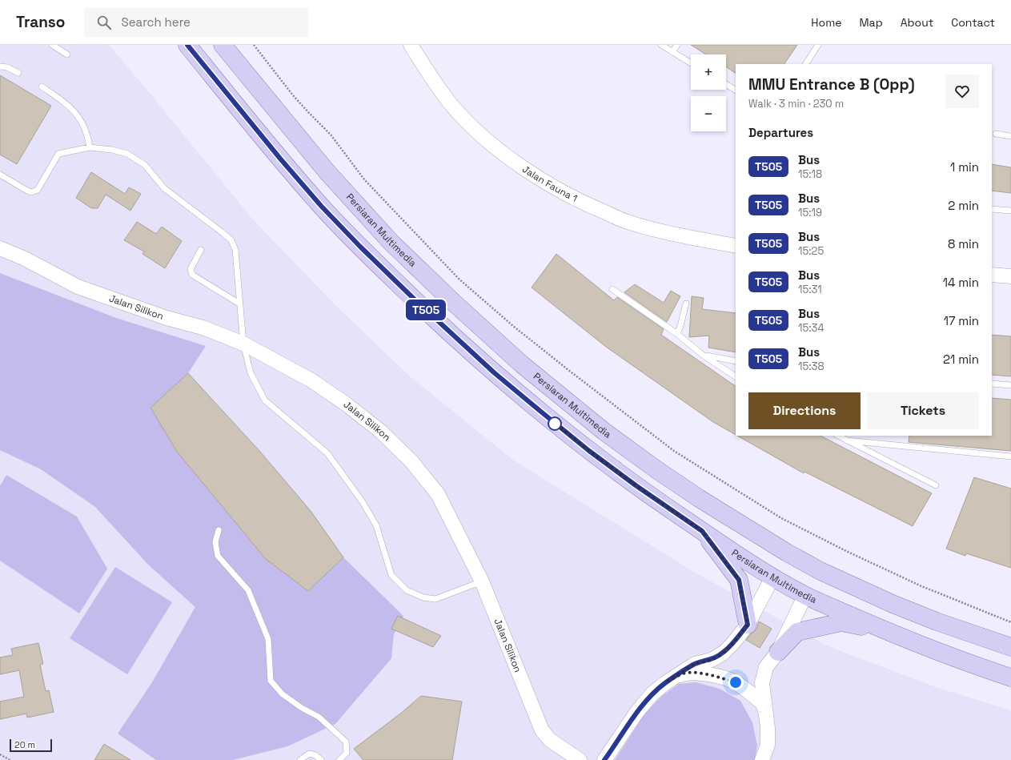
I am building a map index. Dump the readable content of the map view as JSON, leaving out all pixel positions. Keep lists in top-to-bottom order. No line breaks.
{"streets":{"main road":["Persiaran Multimedia"],"street":["Jalan Fauna 1","Jalan Silikon"]},"lines":["bus line T505"],"scale_bar":"20 m","page":{"header":"Transo","search":"Search here","nav":["Home","Map","About","Contact"],"on_map":"T505","map_buttons":["+","−"],"heading":[["MMU Entrance B (Opp)","Walk · 3 min · 230 m"],"Departures"],"list":[{"mark":"T505","name":"Bus","note":"15:18","value":"1 min"},{"mark":"T505","name":"Bus","note":"15:19","value":"2 min"},{"mark":"T505","name":"Bus","note":"15:25","value":"8 min"},{"mark":"T505","name":"Bus","note":"15:31","value":"14 min"},{"mark":"T505","name":"Bus","note":"15:34","value":"17 min"},{"mark":"T505","name":"Bus","note":"15:38","value":"21 min"}],"buttons":["Directions","Tickets"],"scale":"20 m"}}
